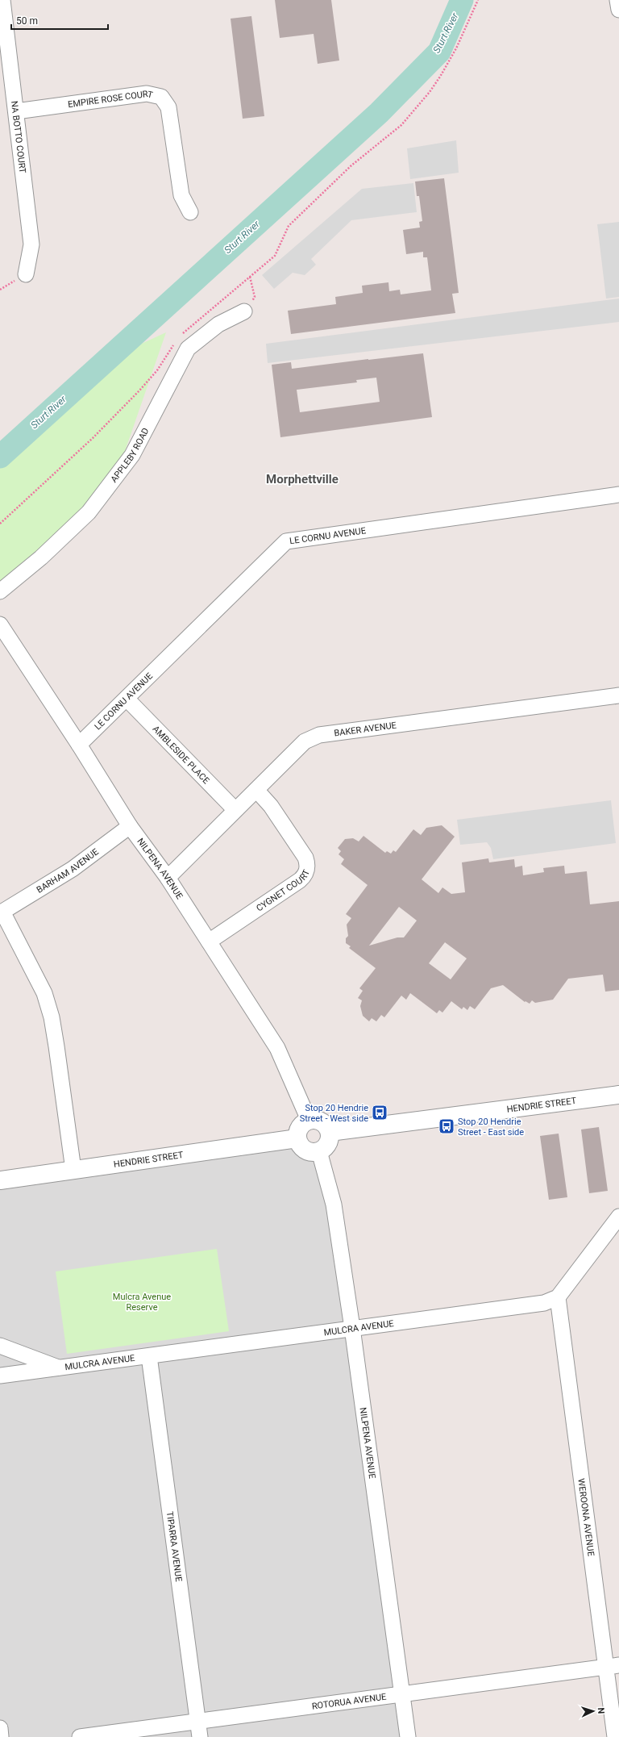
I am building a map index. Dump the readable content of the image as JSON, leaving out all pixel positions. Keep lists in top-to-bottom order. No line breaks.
{"streets":{"street":["EMPIRE ROSE COURT","NA BOTTO COURT","APPLEBY ROAD","LE CORNU AVENUE","BAKER AVENUE","AMBLESIDE PLACE","NILPENA AVENUE","BARHAM AVENUE","CYGNET COURT","HENDRIE STREET","MULCRA AVENUE","WEROONA AVENUE","TIPARRA AVENUE","ROTORUA AVENUE"]},"crossings":[["EMPIRE ROSE COURT","NA BOTTO COURT"],["LE CORNU AVENUE","AMBLESIDE PLACE"],["LE CORNU AVENUE","NILPENA AVENUE"],["BAKER AVENUE","AMBLESIDE PLACE"],["BAKER AVENUE","NILPENA AVENUE"],["BAKER AVENUE","CYGNET COURT"],["NILPENA AVENUE","BARHAM AVENUE"],["NILPENA AVENUE","CYGNET COURT"],["NILPENA AVENUE","HENDRIE STREET"],["NILPENA AVENUE","MULCRA AVENUE"],["NILPENA AVENUE","ROTORUA AVENUE"],["BARHAM AVENUE","HENDRIE STREET"],["MULCRA AVENUE","WEROONA AVENUE"],["MULCRA AVENUE","TIPARRA AVENUE"],["WEROONA AVENUE","ROTORUA AVENUE"],["TIPARRA AVENUE","ROTORUA AVENUE"]],"districts":["Morphettville"],"water":["Sturt River"],"parks":["Mulcra Avenue Reserve"],"places":{"bus stop":["Stop 20 Hendrie Street - West side","Stop 20 Hendrie Street - East side"]},"scale_bar":"50 m","north":"right"}
